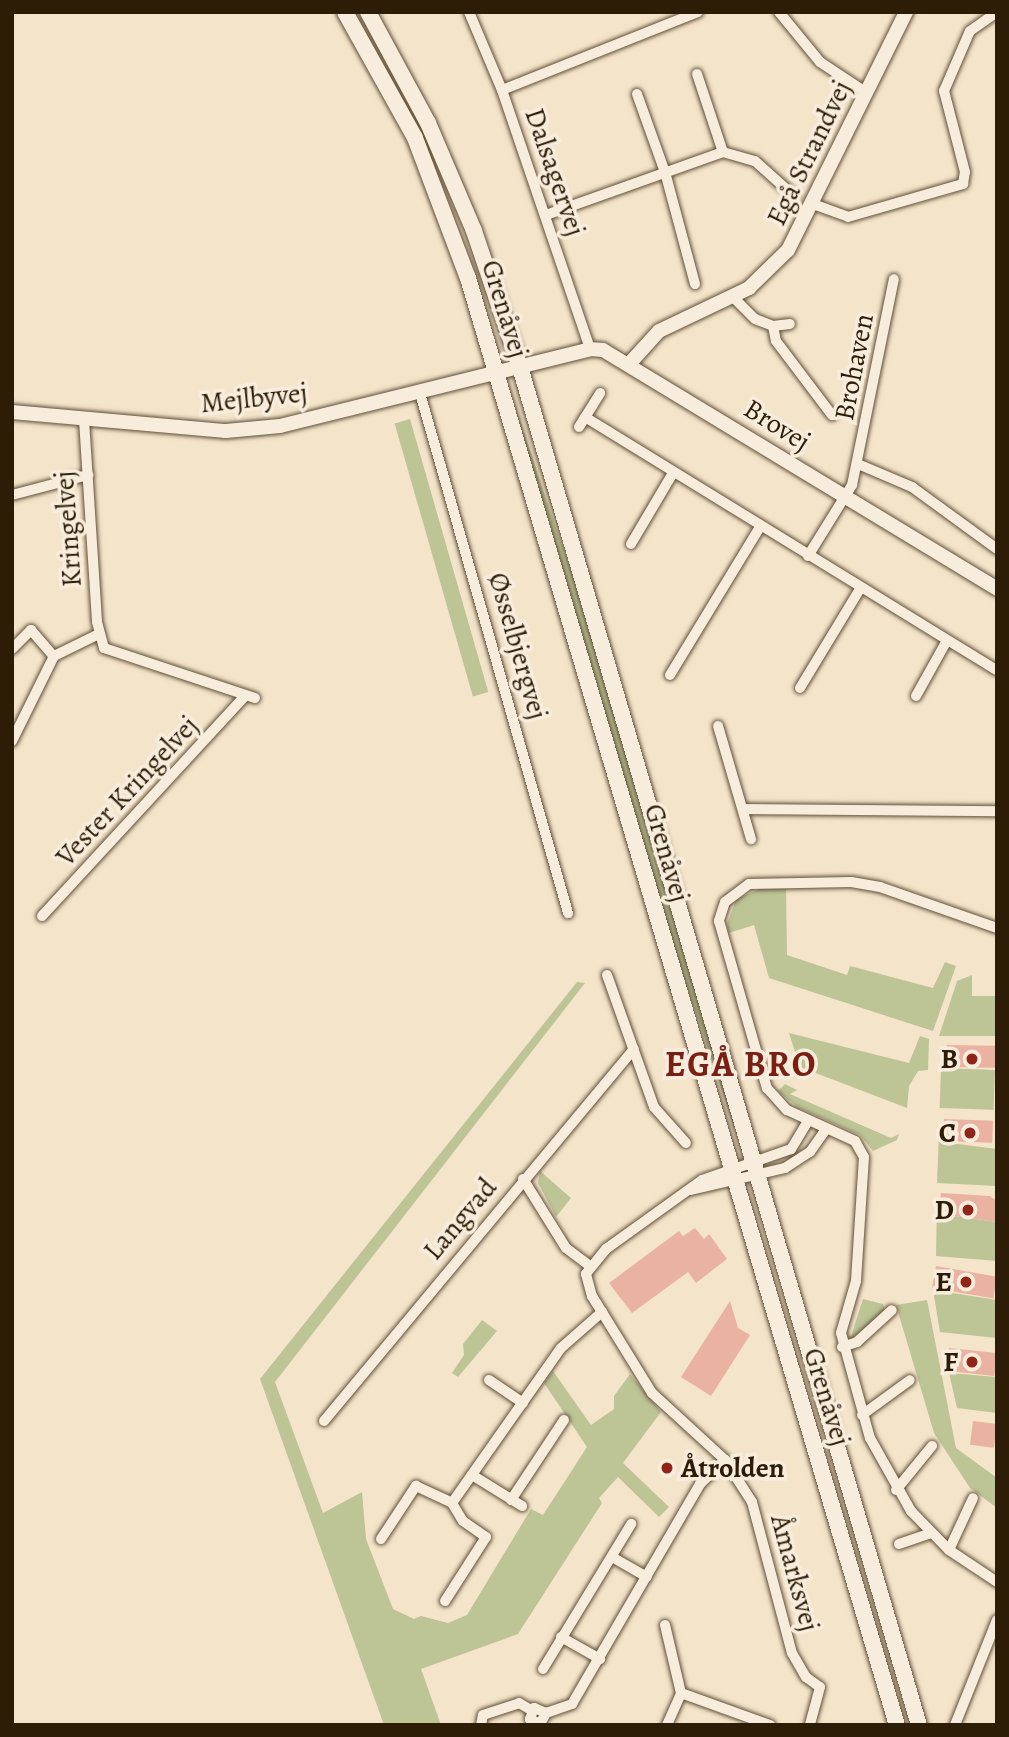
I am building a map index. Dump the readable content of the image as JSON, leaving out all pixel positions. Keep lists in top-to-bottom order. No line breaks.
{"streets":{"main road":["Grenåvej"],"street":["Egå Strandvej","Dalsagervej","Brohaven","Mejlbyvej","Brovej","Kringelvej","Øsselbjergvej","Vester Kringelvej","Langvad","Åmarksvej"]},"crossings":[["Egå Strandvej","Brovej"],["Dalsagervej","Brovej"],["Grenåvej","Mejlbyvej"],["Brohaven","Brovej"],["Mejlbyvej","Kringelvej"],["Mejlbyvej","Øsselbjergvej"],["Kringelvej","Vester Kringelvej"]],"districts":["EGÅ BRO"],"places":["B","C","D","E","F","Åtrolden"]}
